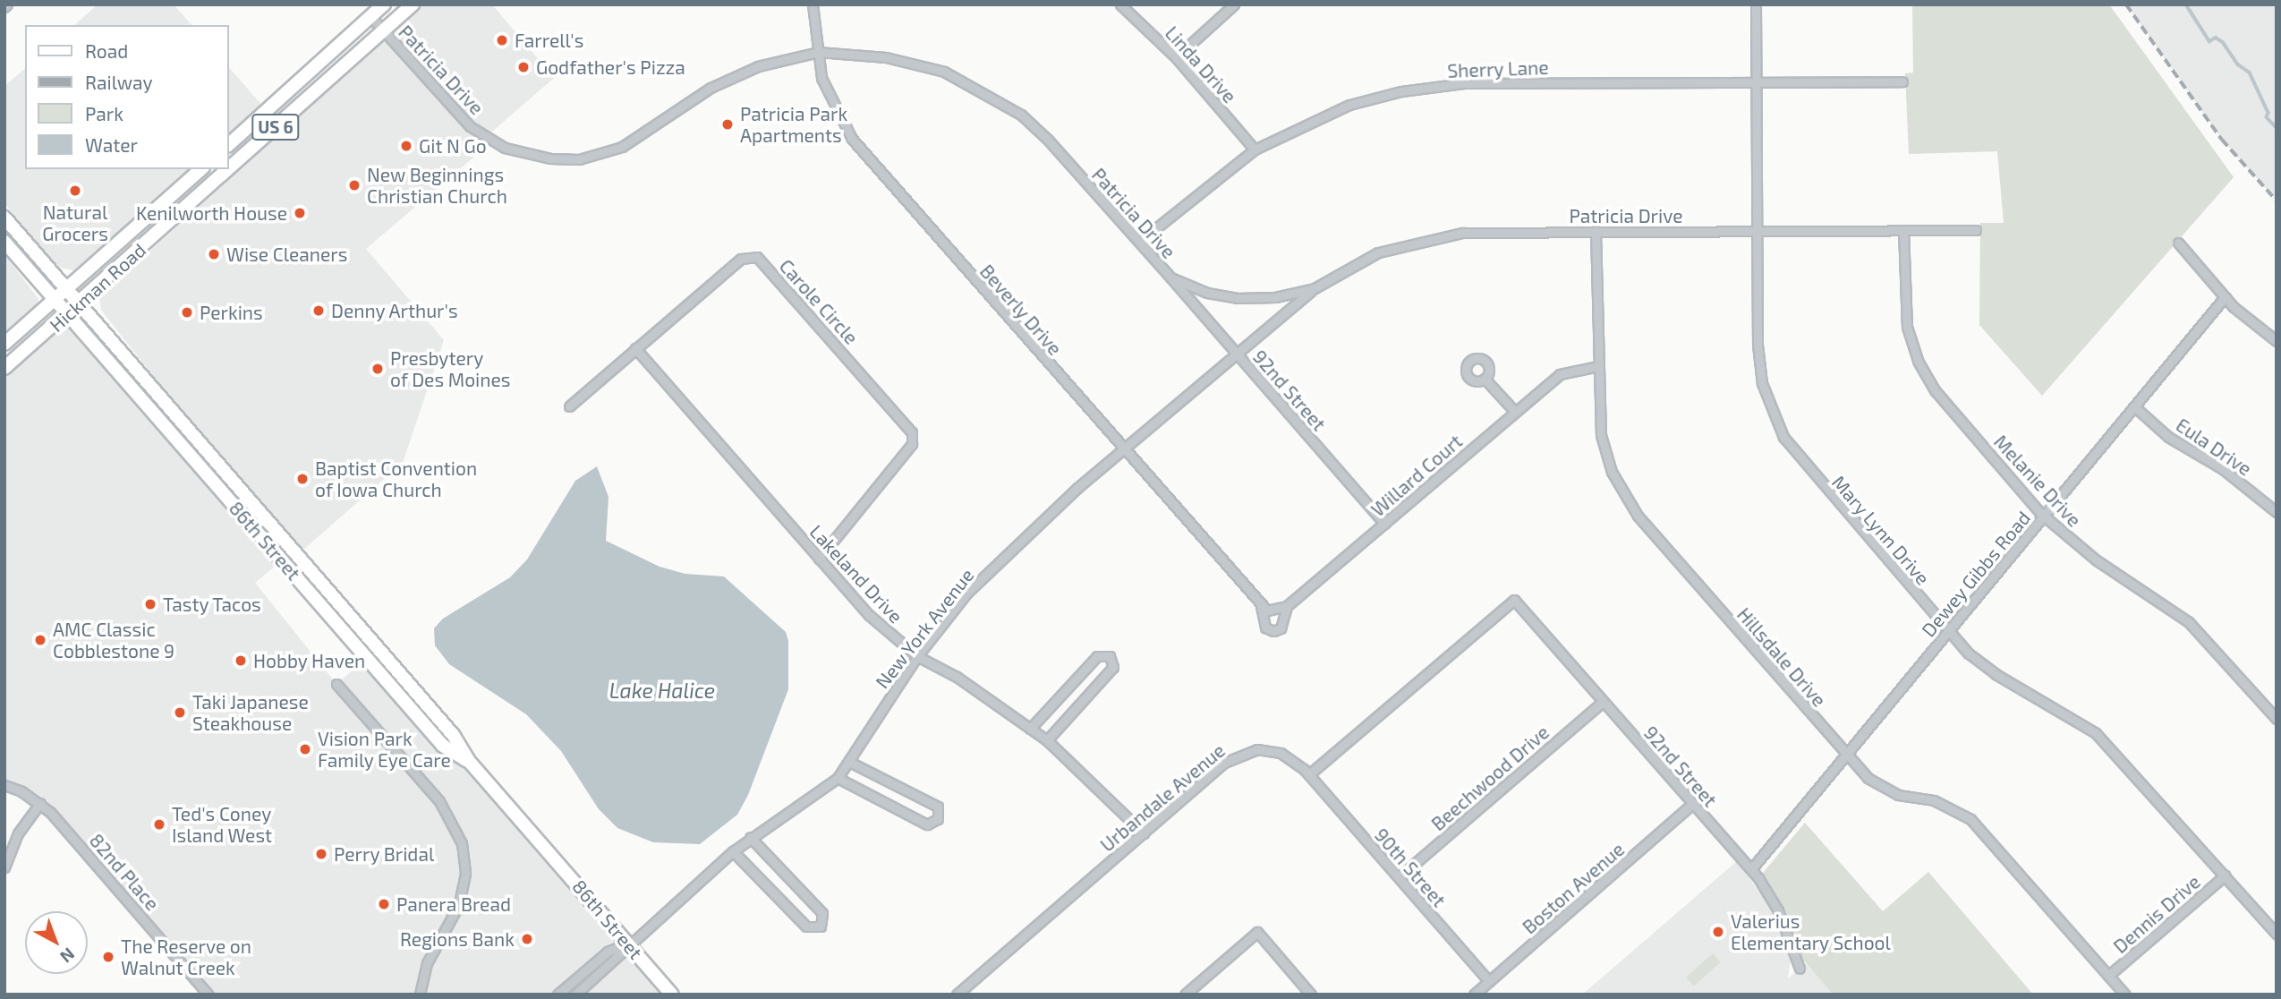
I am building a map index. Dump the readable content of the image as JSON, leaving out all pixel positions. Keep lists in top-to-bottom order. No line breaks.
{"streets":{"main road":["US 6","Hickman Road","86th Street"],"street":["Linda Drive","Sherry Lane","Patricia Drive","Carole Circle","Beverly Drive","92nd Street","Eula Drive","Willard Court","Melanie Drive","Mary Lynn Drive","Lakeland Drive","Dewey Gibbs Road","New York Avenue","Hillsdale Drive","Beechwood Drive","Urbandale Avenue","90th Street","82nd Place","Boston Avenue","Dennis Drive"]},"crossings":[["Linda Drive","Sherry Lane"],["Sherry Lane","Patricia Drive"],["Sherry Lane","Mary Lynn Drive"],["Patricia Drive","US 6"],["Patricia Drive","Hickman Road"],["Patricia Drive","Beverly Drive"],["Patricia Drive","92nd Street"],["Patricia Drive","Melanie Drive"],["Patricia Drive","Mary Lynn Drive"],["Patricia Drive","New York Avenue"],["Patricia Drive","Hillsdale Drive"],["Hickman Road","86th Street"],["Carole Circle","Lakeland Drive"],["Beverly Drive","Willard Court"],["Beverly Drive","New York Avenue"],["92nd Street","Willard Court"],["92nd Street","Dewey Gibbs Road"],["92nd Street","New York Avenue"],["92nd Street","Beechwood Drive"],["92nd Street","Urbandale Avenue"],["92nd Street","90th Street"],["92nd Street","Boston Avenue"],["Eula Drive","Dewey Gibbs Road"],["Willard Court","Hillsdale Drive"],["Melanie Drive","Dewey Gibbs Road"],["Mary Lynn Drive","Dewey Gibbs Road"],["Mary Lynn Drive","Dennis Drive"],["86th Street","New York Avenue"],["Lakeland Drive","New York Avenue"],["Lakeland Drive","Urbandale Avenue"],["Dewey Gibbs Road","Hillsdale Drive"],["Hillsdale Drive","Dennis Drive"],["Beechwood Drive","90th Street"],["Urbandale Avenue","90th Street"],["90th Street","Boston Avenue"]],"water":["Lake Halice"],"places":["Farrell's","Godfather's Pizza","Patricia Park Apartments","Git N Go","New Beginnings Christian Church","Natural Grocers","Kenilworth House","Wise Cleaners","Denny Arthur's","Perkins","Presbytery of Des Moines","Baptist Convention of Iowa Church","Tasty Tacos","AMC Classic Cobblestone 9","Hobby Haven","Taki Japanese Steakhouse","Vision Park Family Eye Care","Ted's Coney Island West","Perry Bridal","Panera Bread","Valerius Elementary School","Regions Bank","The Reserve on Walnut Creek"],"legend":["Road","Railway","Park","Water"],"north":"bottom right"}
